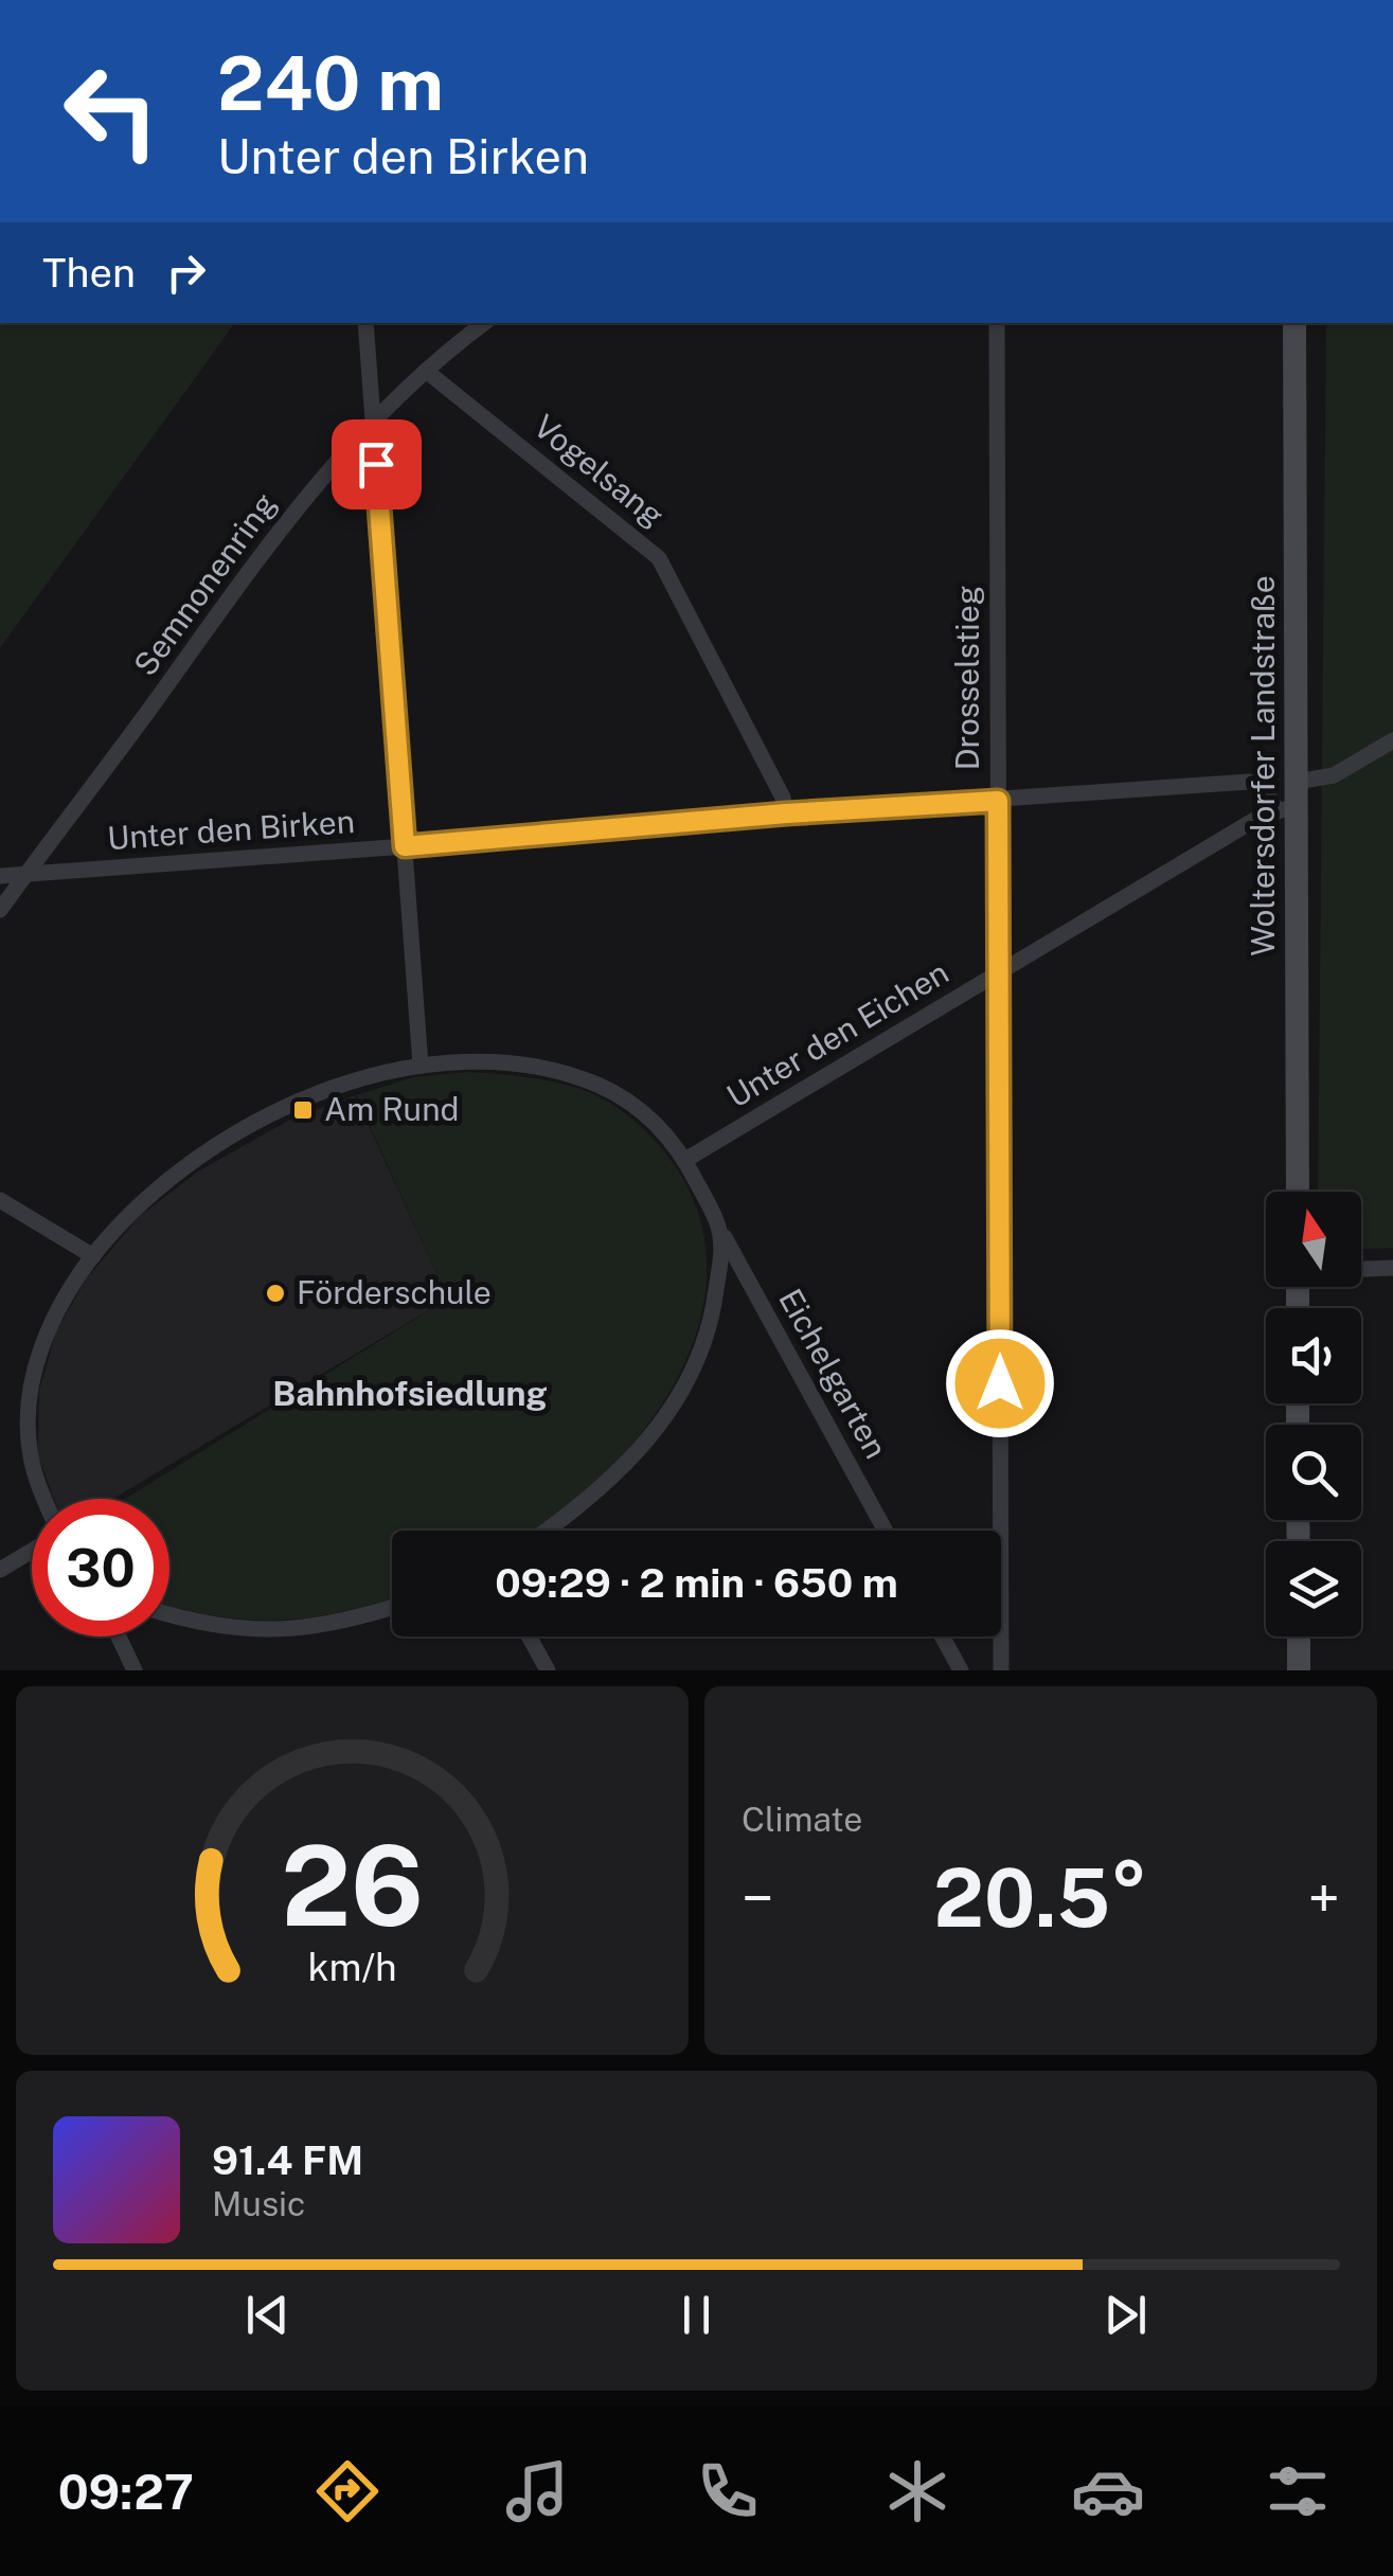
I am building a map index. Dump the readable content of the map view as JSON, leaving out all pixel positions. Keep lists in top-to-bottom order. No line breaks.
{"streets":{"main road":["Woltersdorfer Landstraße"],"street":["Vogelsang","Semnonenring","Drosselstieg","Unter den Birken","Unter den Eichen","Eichelgarten"]},"crossings":[["Vogelsang","Semnonenring"],["Vogelsang","Unter den Birken"],["Semnonenring","Unter den Birken"],["Drosselstieg","Unter den Birken"],["Drosselstieg","Unter den Eichen"],["Woltersdorfer Landstraße","Unter den Birken"],["Woltersdorfer Landstraße","Unter den Eichen"],["Unter den Birken","Unter den Eichen"]],"districts":["Bahnhofsiedlung"],"places":{"transit":["Am Rund"],"other":["Förderschule"]},"north":"top","page":{"turn":["240 m","Unter den Birken"],"then":"Then","limit":"30","trip":"09:29 · 2 min · 650 m","tile":"Climate","heat":["−","20.5°","+"],"song":["91.4 FM","Music"],"tabs":"09:27","gauge":["26","km/h"]}}
